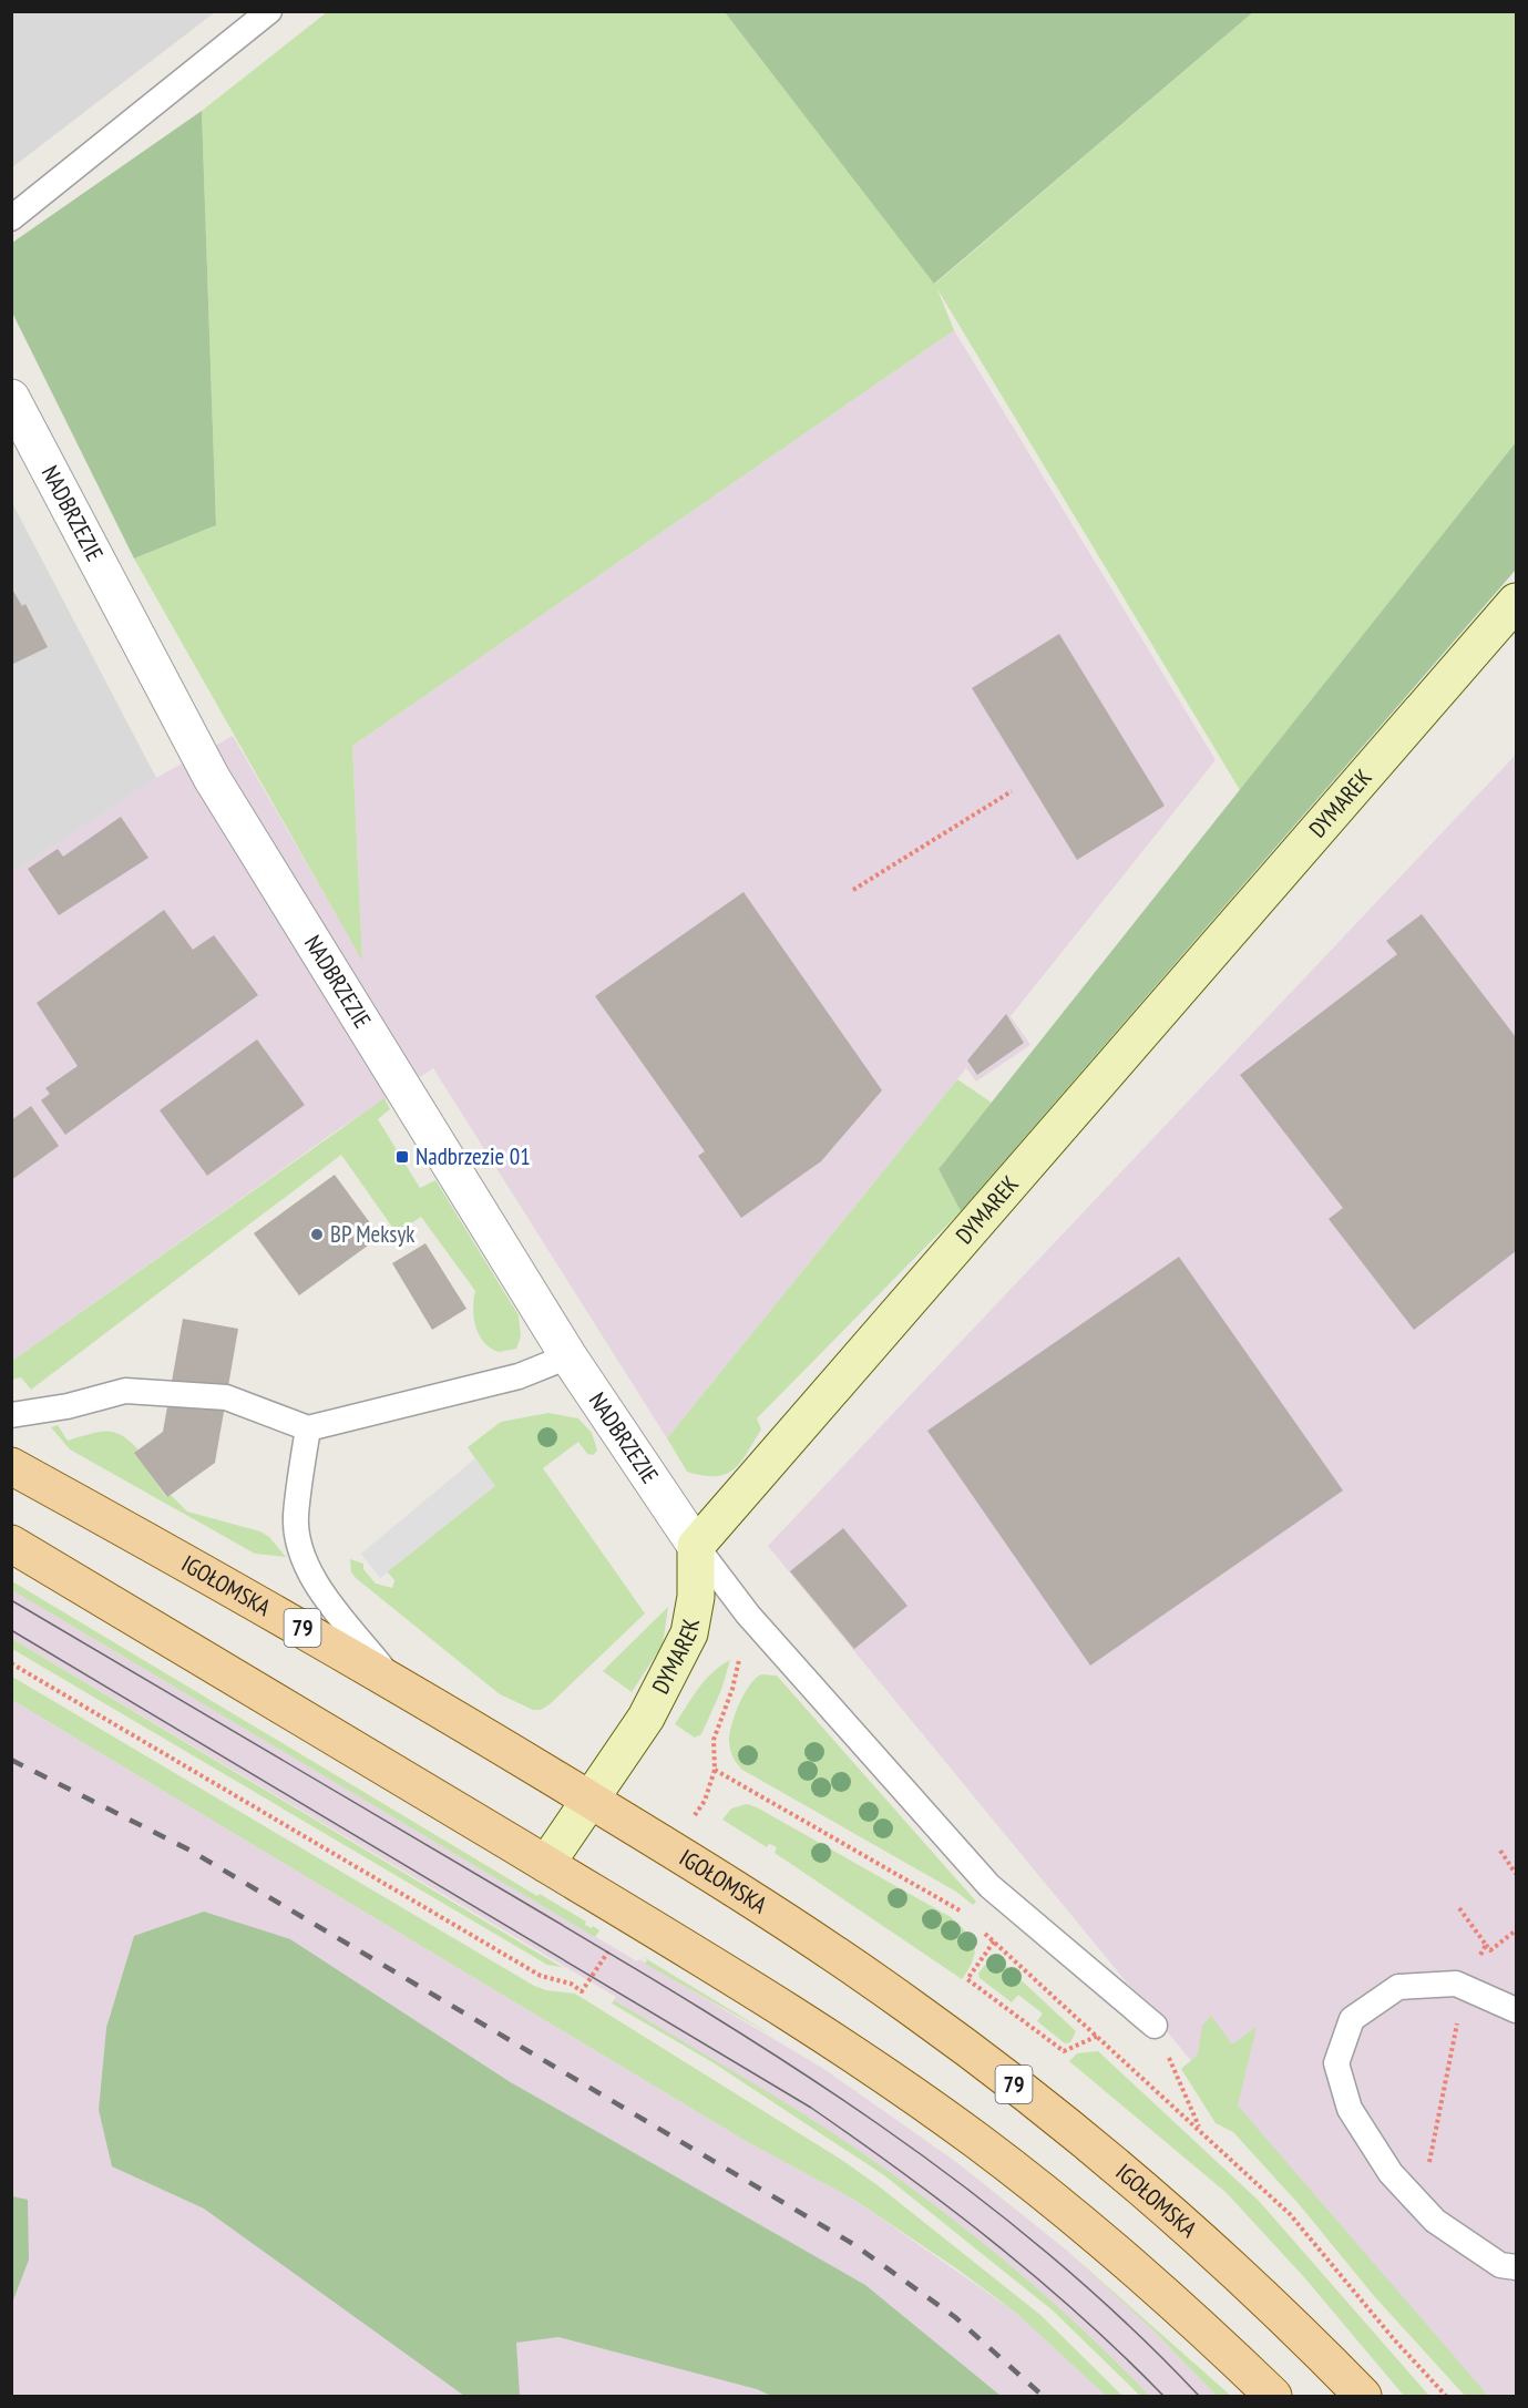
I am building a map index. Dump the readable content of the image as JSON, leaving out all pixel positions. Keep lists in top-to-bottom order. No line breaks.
{"streets":{"main road":["IGOŁOMSKA","79"],"street":["NADBRZEZIE","DYMAREK"]},"crossings":[["NADBRZEZIE","DYMAREK"],["DYMAREK","IGOŁOMSKA"]],"places":{"transit":["Nadbrzezie 01"],"other":["BP Meksyk"]}}
